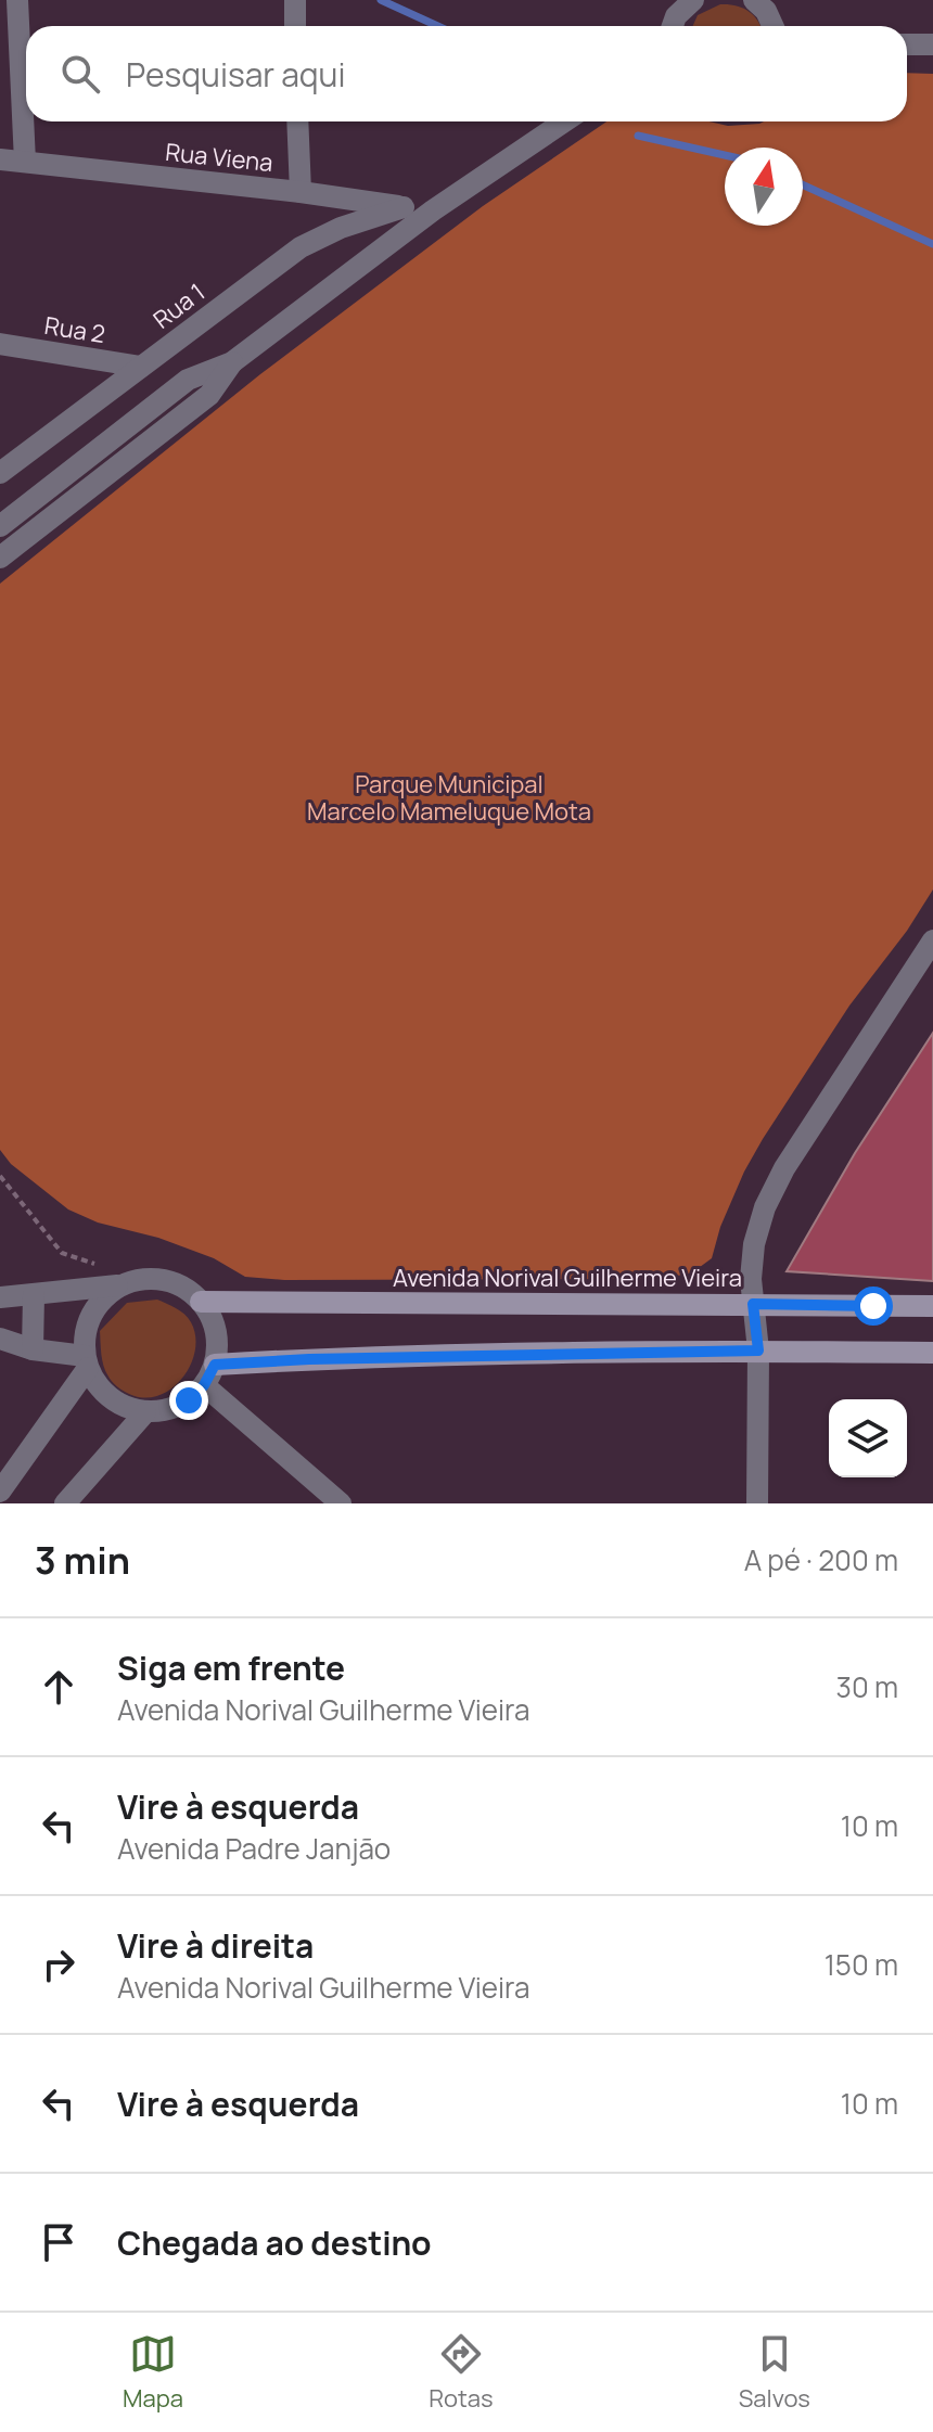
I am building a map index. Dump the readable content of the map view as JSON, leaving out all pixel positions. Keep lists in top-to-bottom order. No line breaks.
{"streets":{"street":["Rua Viena","Rua 1","Rua 2","Avenida Norival Guilherme Vieira"]},"crossings":[["Rua Viena","Rua 1"],["Rua 1","Rua 2"]],"parks":["Parque Municipal Marcelo Mameluque Mota"],"north":"top","page":{"search":"Pesquisar aqui","heading":["3 min","A pé · 200 m"],"list":[["Siga em frente","Avenida Norival Guilherme Vieira","30 m"],["Vire à esquerda","Avenida Padre Janjão","10 m"],["Vire à direita","Avenida Norival Guilherme Vieira","150 m"],["Vire à esquerda","10 m"],"Chegada ao destino"],"nav":["Mapa","Rotas","Salvos"]}}
